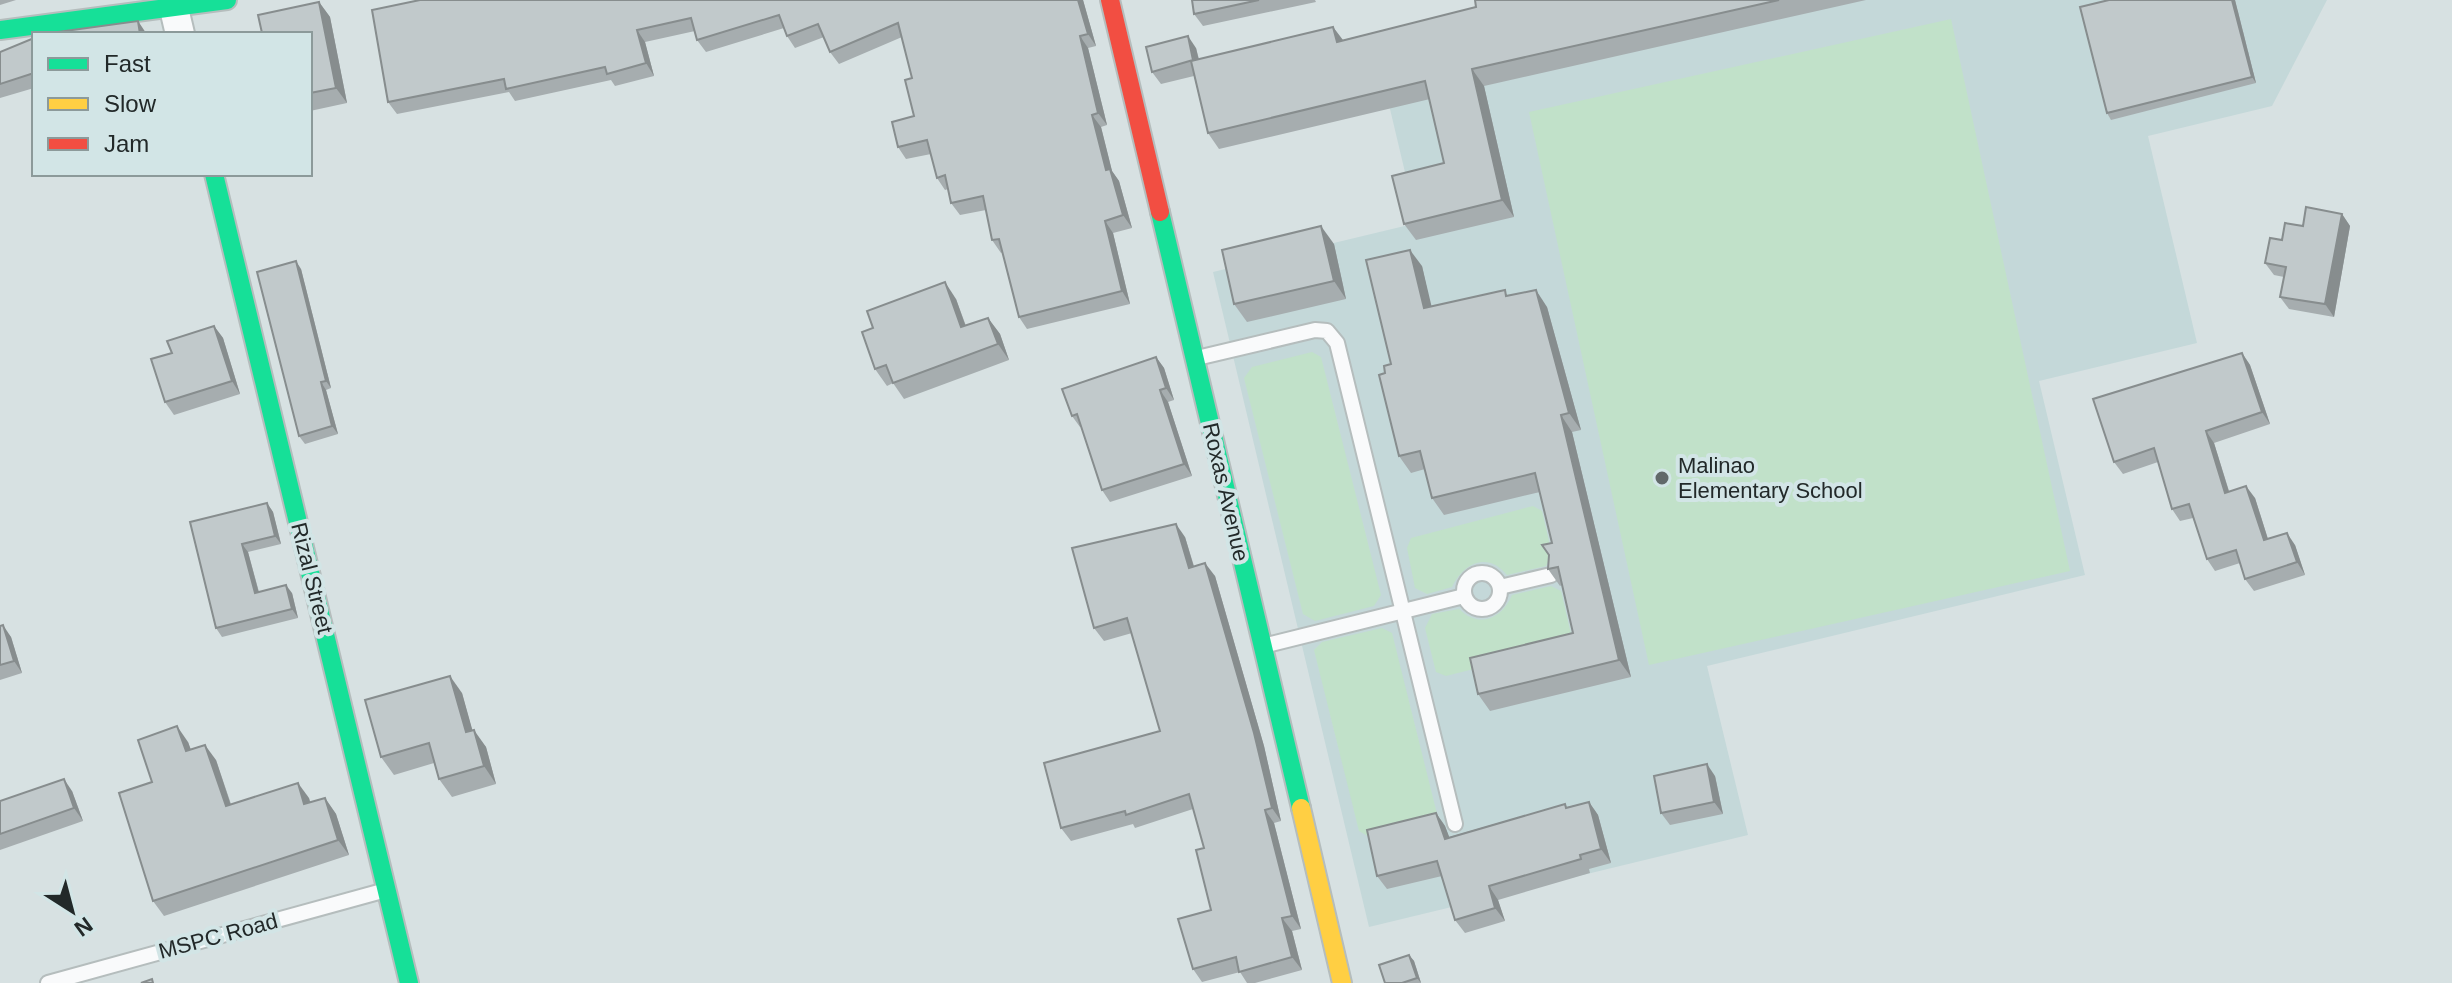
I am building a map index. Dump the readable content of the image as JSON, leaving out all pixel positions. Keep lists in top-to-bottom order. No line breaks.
{"streets":{"street":["Roxas Avenue","Rizal Street"],"lane":["MSPC Road"]},"crossings":[["Rizal Street","MSPC Road"]],"places":["Malinao Elementary School"],"legend":["Fast","Slow","Jam"],"north":"bottom right"}
